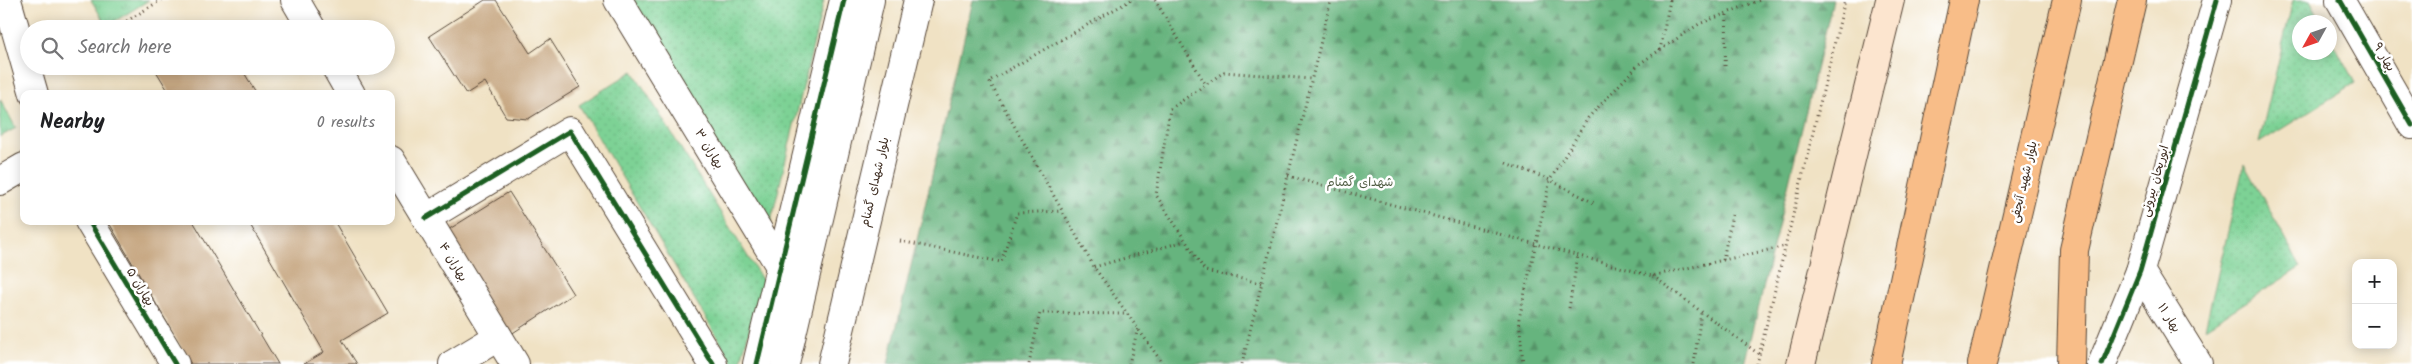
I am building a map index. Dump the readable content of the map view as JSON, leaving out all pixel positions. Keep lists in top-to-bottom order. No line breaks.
{"streets":{"main road":["بلوار شهید آنجفی"],"street":["بهار ۹","بهاران ۳","ابوریحان بیرونی","بلوار شهدای گمنام","بهاران ۴","بهاران ۵","بهار ۱۱"]},"crossings":[["ابوریحان بیرونی","بهار ۱۱"]],"parks":["شهدای گمنام"],"north":"bottom left","page":{"search":"Search here","heading":["Nearby","0 results"],"map_buttons":["+","−"]}}
